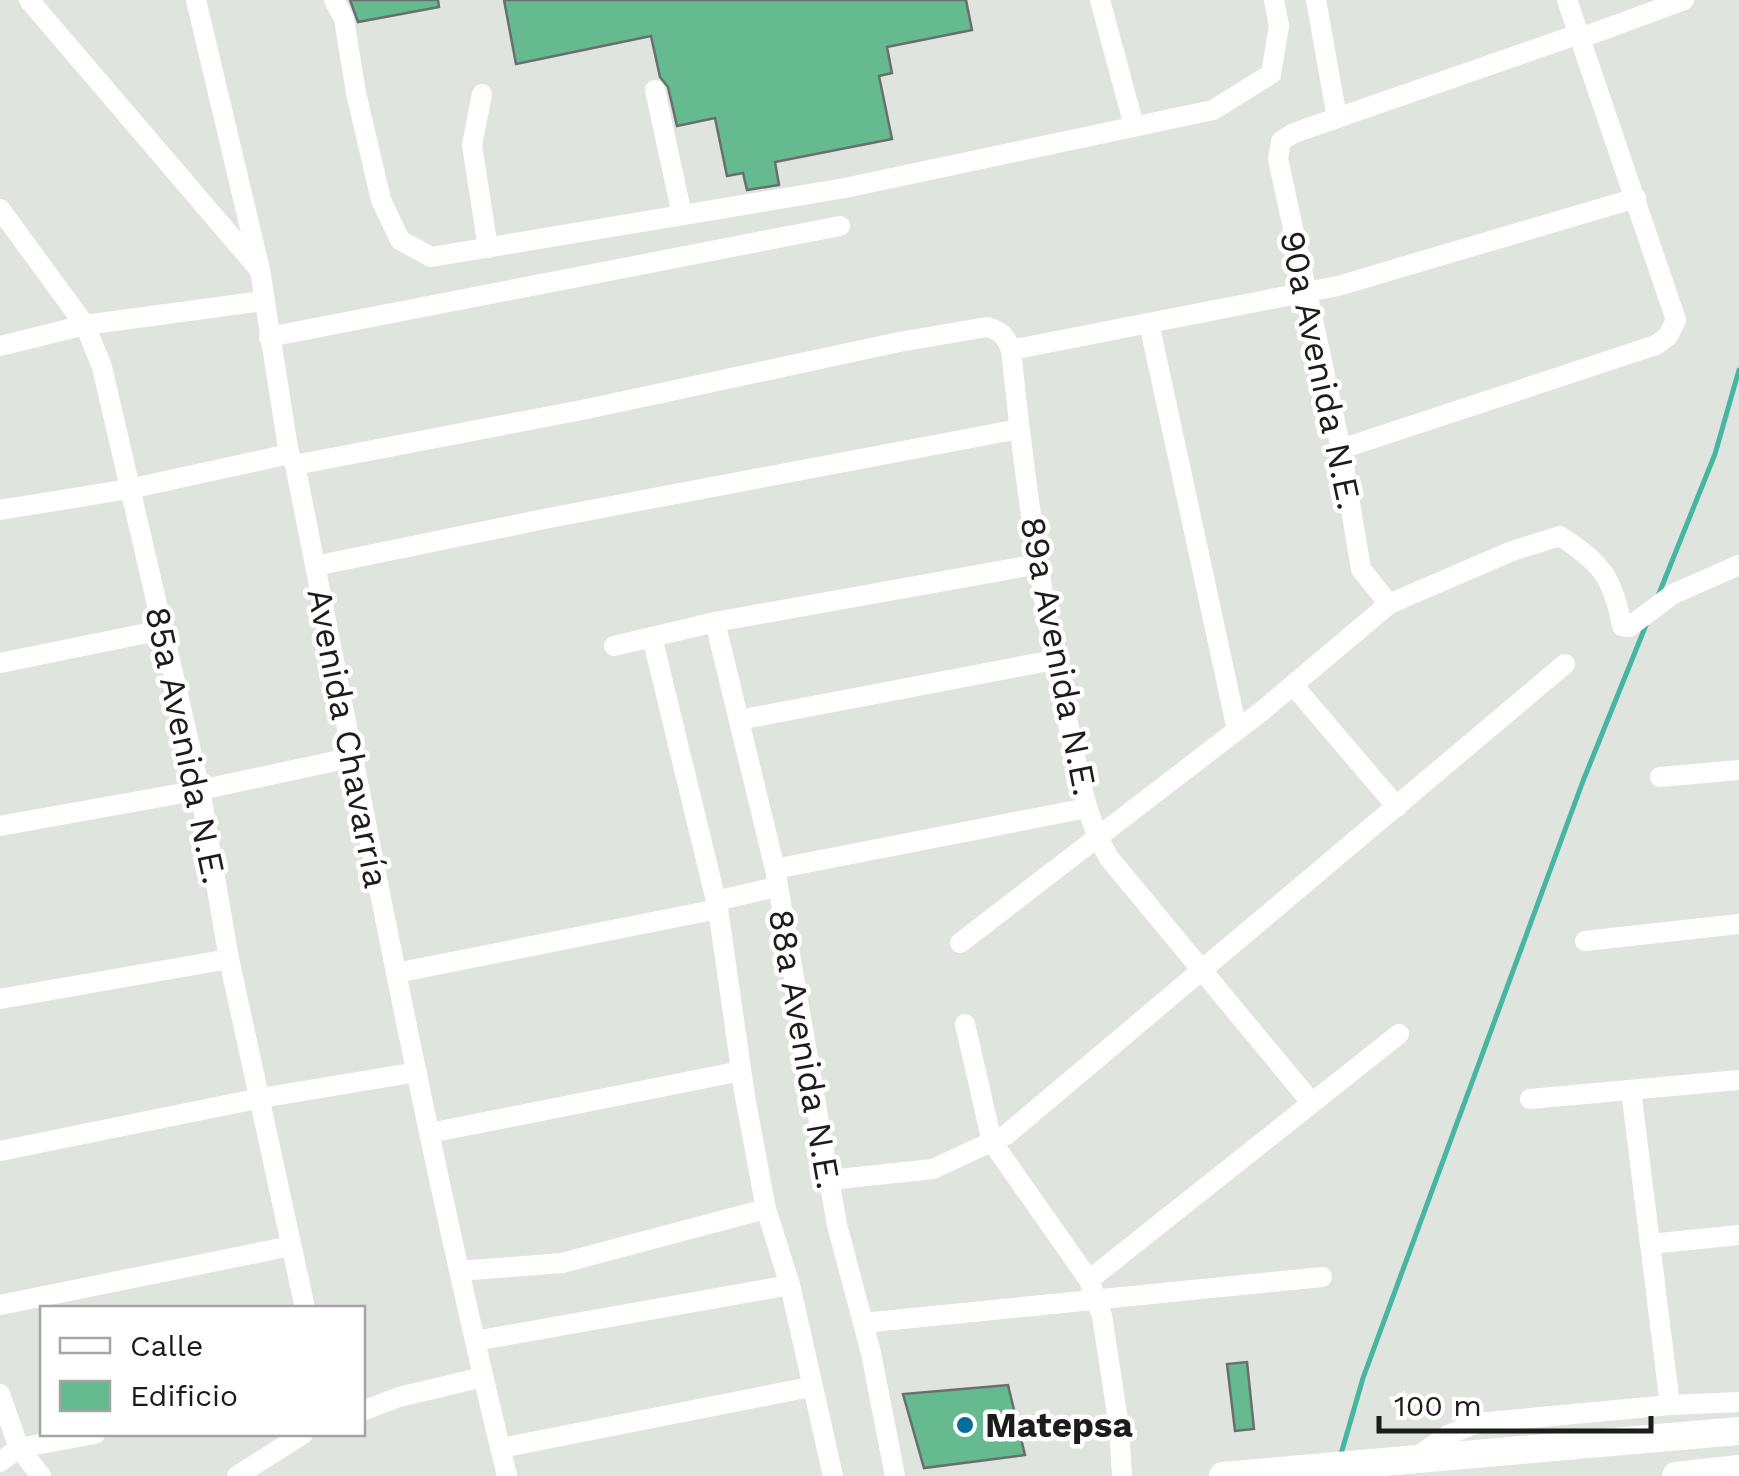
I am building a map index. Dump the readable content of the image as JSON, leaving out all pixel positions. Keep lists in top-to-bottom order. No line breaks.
{"streets":{"street":["90a Avenida N.E.","89a Avenida N.E.","Avenida Chavarría","85a Avenida N.E.","88a Avenida N.E."]},"places":["Matepsa"],"legend":["Calle","Edificio"],"scale_bar":"100 m"}
